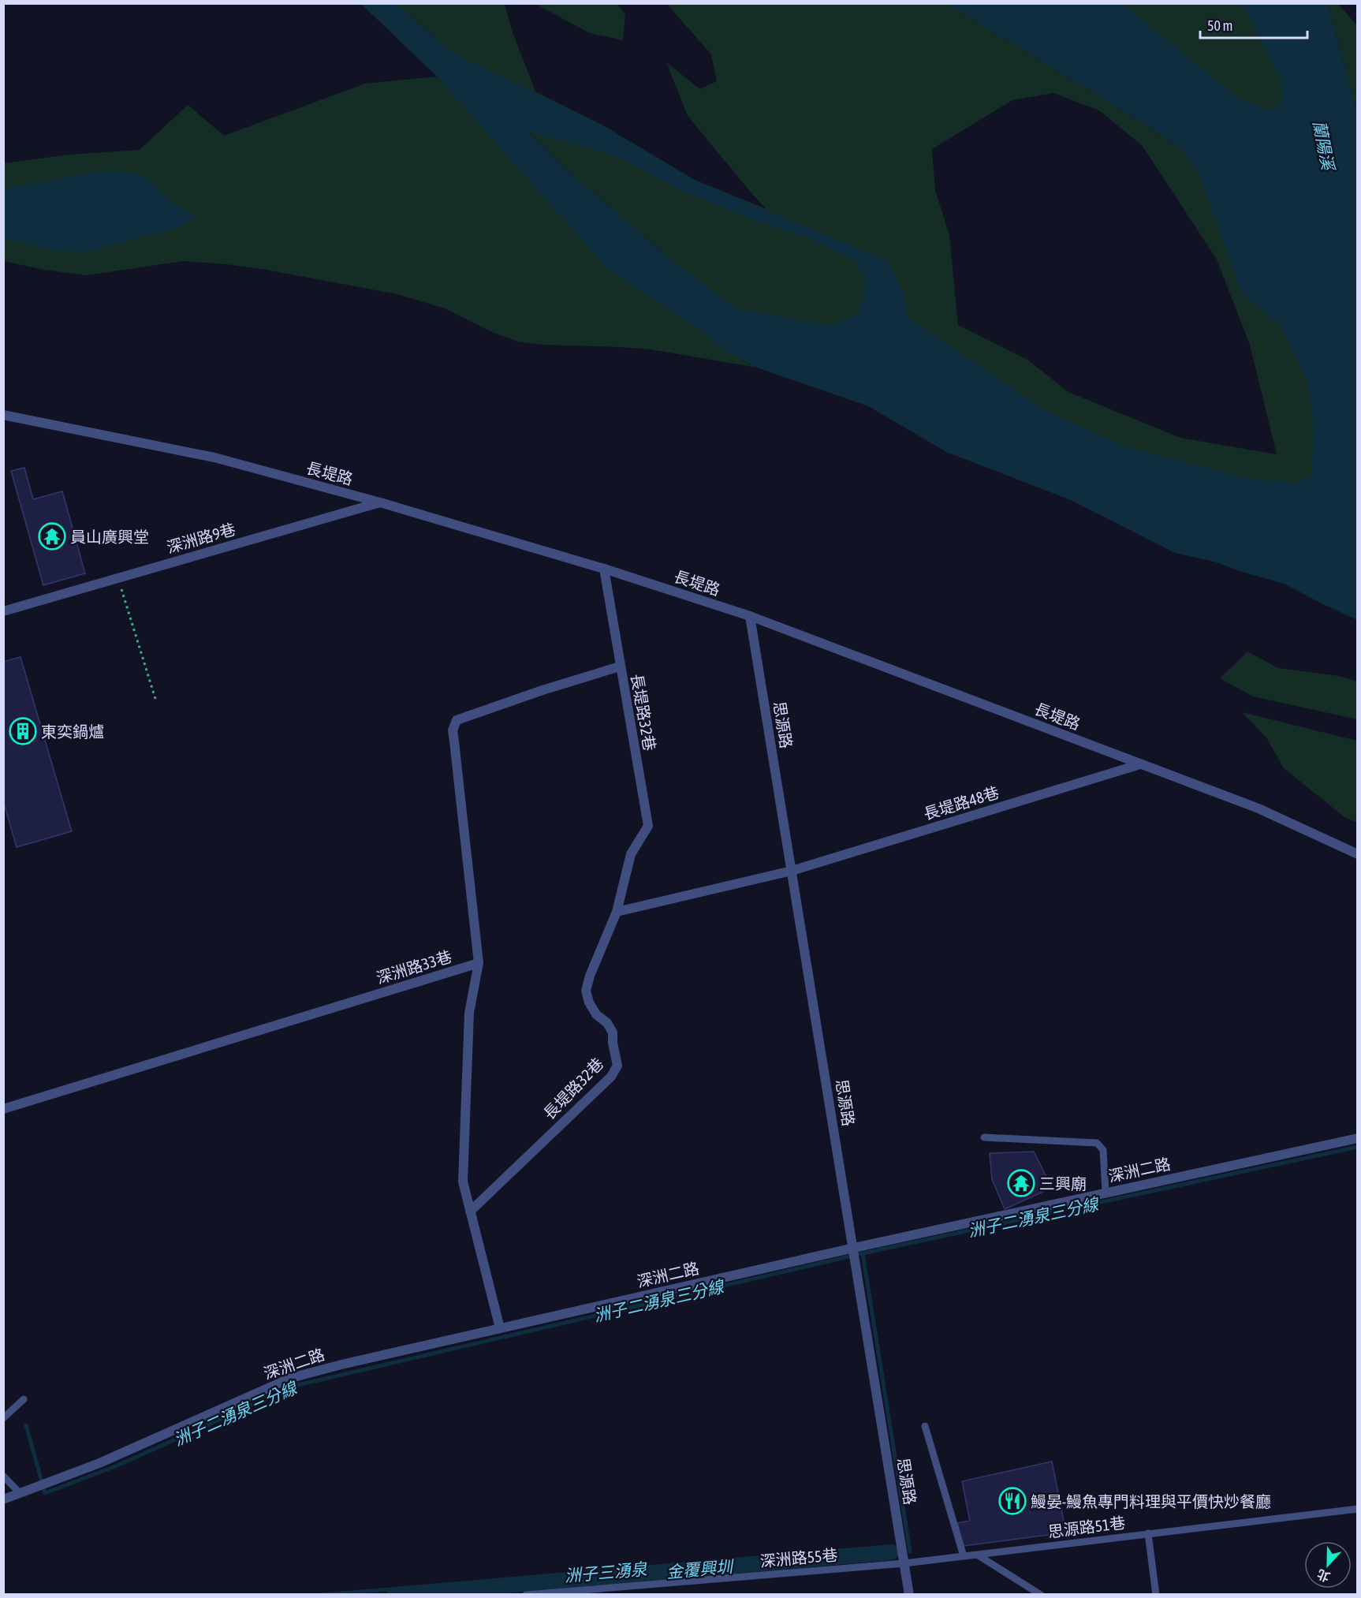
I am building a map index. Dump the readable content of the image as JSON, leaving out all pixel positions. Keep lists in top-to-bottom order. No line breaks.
{"streets":{"street":["長堤路","深洲路9巷","長堤路32巷","思源路","長堤路48巷","深洲路33巷","深洲二路"],"lane":["思源路51巷","深洲路55巷"]},"crossings":[["長堤路","深洲路9巷"],["長堤路","長堤路32巷"],["長堤路","思源路"],["長堤路","長堤路48巷"],["思源路","長堤路48巷"],["思源路","深洲二路"],["思源路","思源路51巷"],["思源路","深洲路55巷"],["思源路51巷","深洲路55巷"]],"water":["蘭陽溪","洲子二湧泉三分線","金覆興圳","洲子三湧泉"],"places":{"temple":["員山廣興堂","三興廟"],"building":["東奕鍋爐"],"restaurant":["鰻晏-鰻魚專門料理與平價快炒餐廳"]},"scale_bar":"50 m","north":"bottom"}
